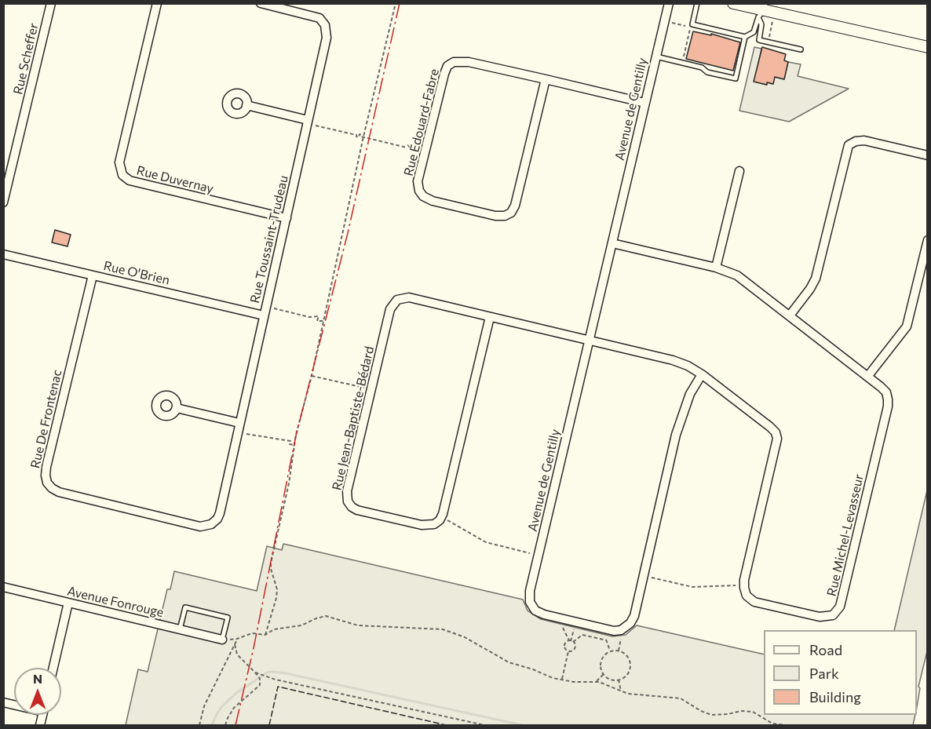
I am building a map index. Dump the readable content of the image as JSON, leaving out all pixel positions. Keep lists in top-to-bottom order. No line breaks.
{"streets":{"street":["Rue Scheffer","Avenue de Gentilly","Rue Édouard-Fabre","Rue Duvernay","Rue Toussaint-Trudeau","Rue O'Brien","Rue Jean-Baptiste-Bédard","Rue De Frontenac","Rue Michel-Levasseur","Avenue Fonrouge"]},"crossings":[["Avenue de Gentilly","Rue Édouard-Fabre"],["Avenue de Gentilly","Rue Jean-Baptiste-Bédard"],["Avenue de Gentilly","Rue Michel-Levasseur"],["Rue Duvernay","Rue Toussaint-Trudeau"],["Rue Toussaint-Trudeau","Rue O'Brien"],["Rue Toussaint-Trudeau","Rue De Frontenac"],["Rue O'Brien","Rue De Frontenac"],["Rue Jean-Baptiste-Bédard","Rue Michel-Levasseur"]],"legend":["Road","Park","Building"],"north":"top"}
